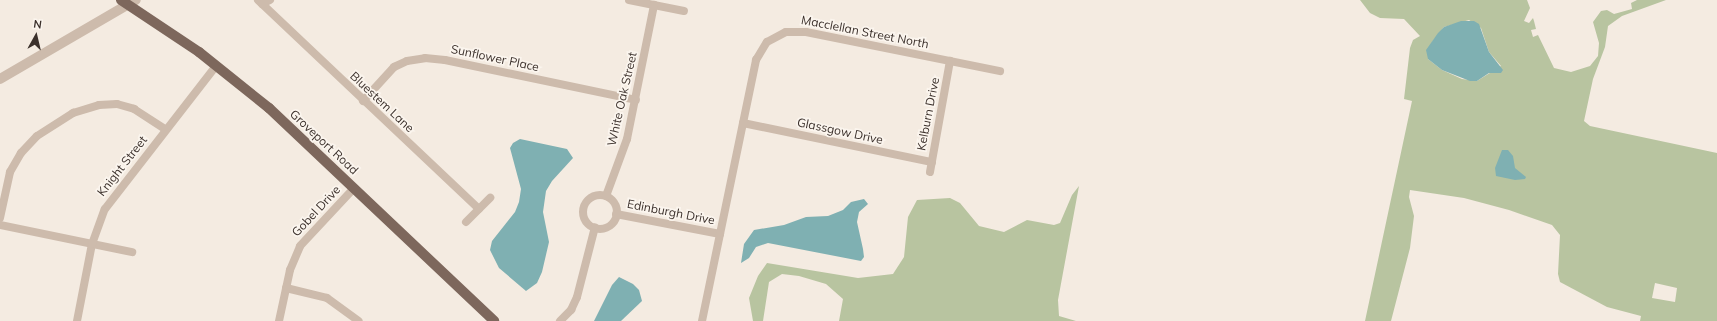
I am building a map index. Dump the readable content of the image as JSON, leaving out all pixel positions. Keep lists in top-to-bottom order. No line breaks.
{"streets":{"main road":["Groveport Road"],"street":["Macclellan Street North","Sunflower Place","White Oak Street","Bluestem Lane","Kelburn Drive","Glassgow Drive","Knight Street","Gobel Drive","Edinburgh Drive"]},"crossings":[["Macclellan Street North","Kelburn Drive"],["Macclellan Street North","Glassgow Drive"],["Sunflower Place","White Oak Street"],["Sunflower Place","Bluestem Lane"],["White Oak Street","Edinburgh Drive"],["Kelburn Drive","Glassgow Drive"],["Groveport Road","Knight Street"],["Groveport Road","Gobel Drive"]],"north":"top"}
